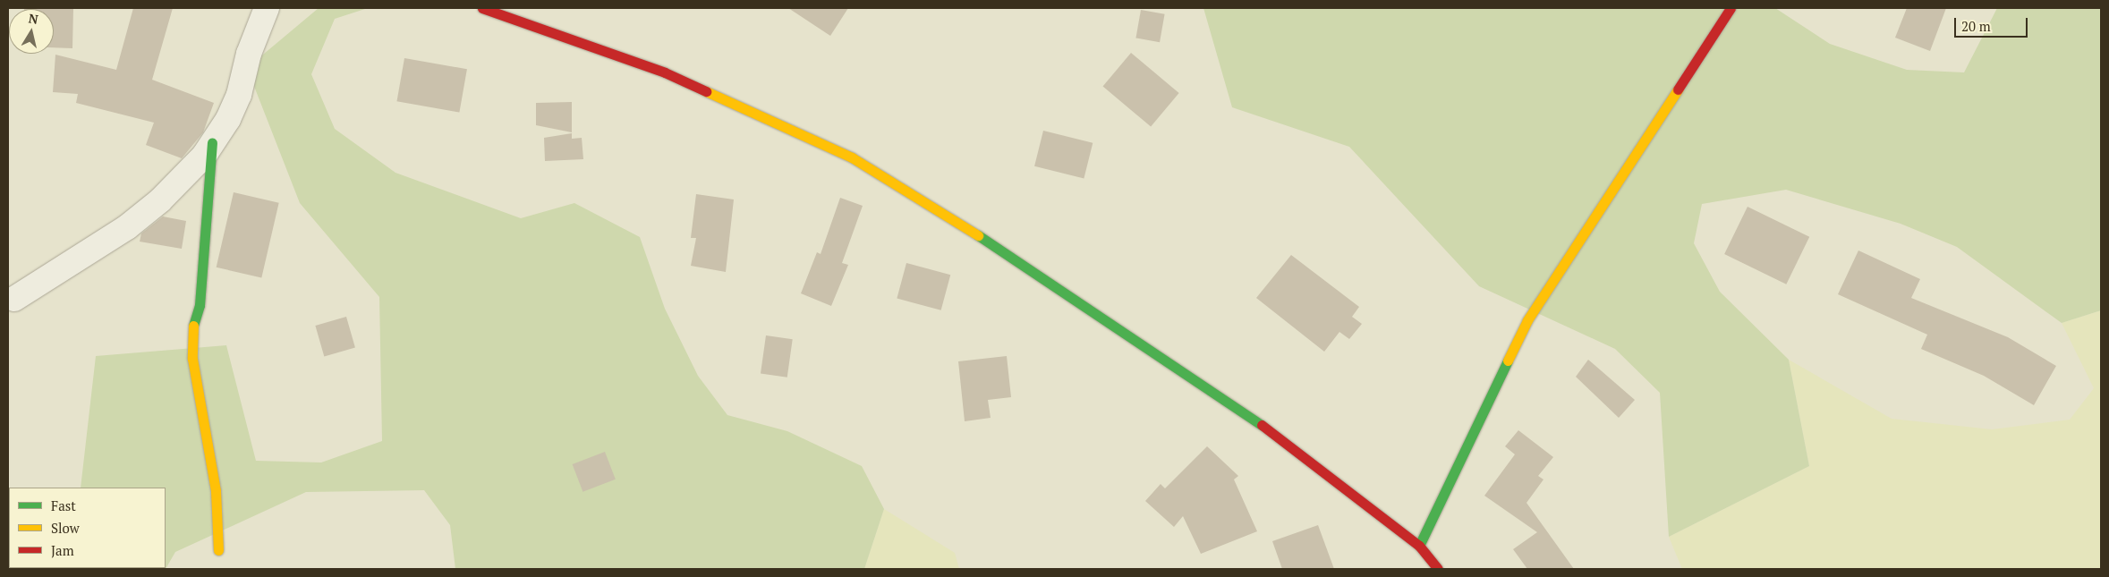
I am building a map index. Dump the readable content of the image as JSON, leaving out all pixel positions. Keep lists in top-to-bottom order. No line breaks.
{"legend":["Fast","Slow","Jam"],"scale_bar":"20 m","north":"top"}
